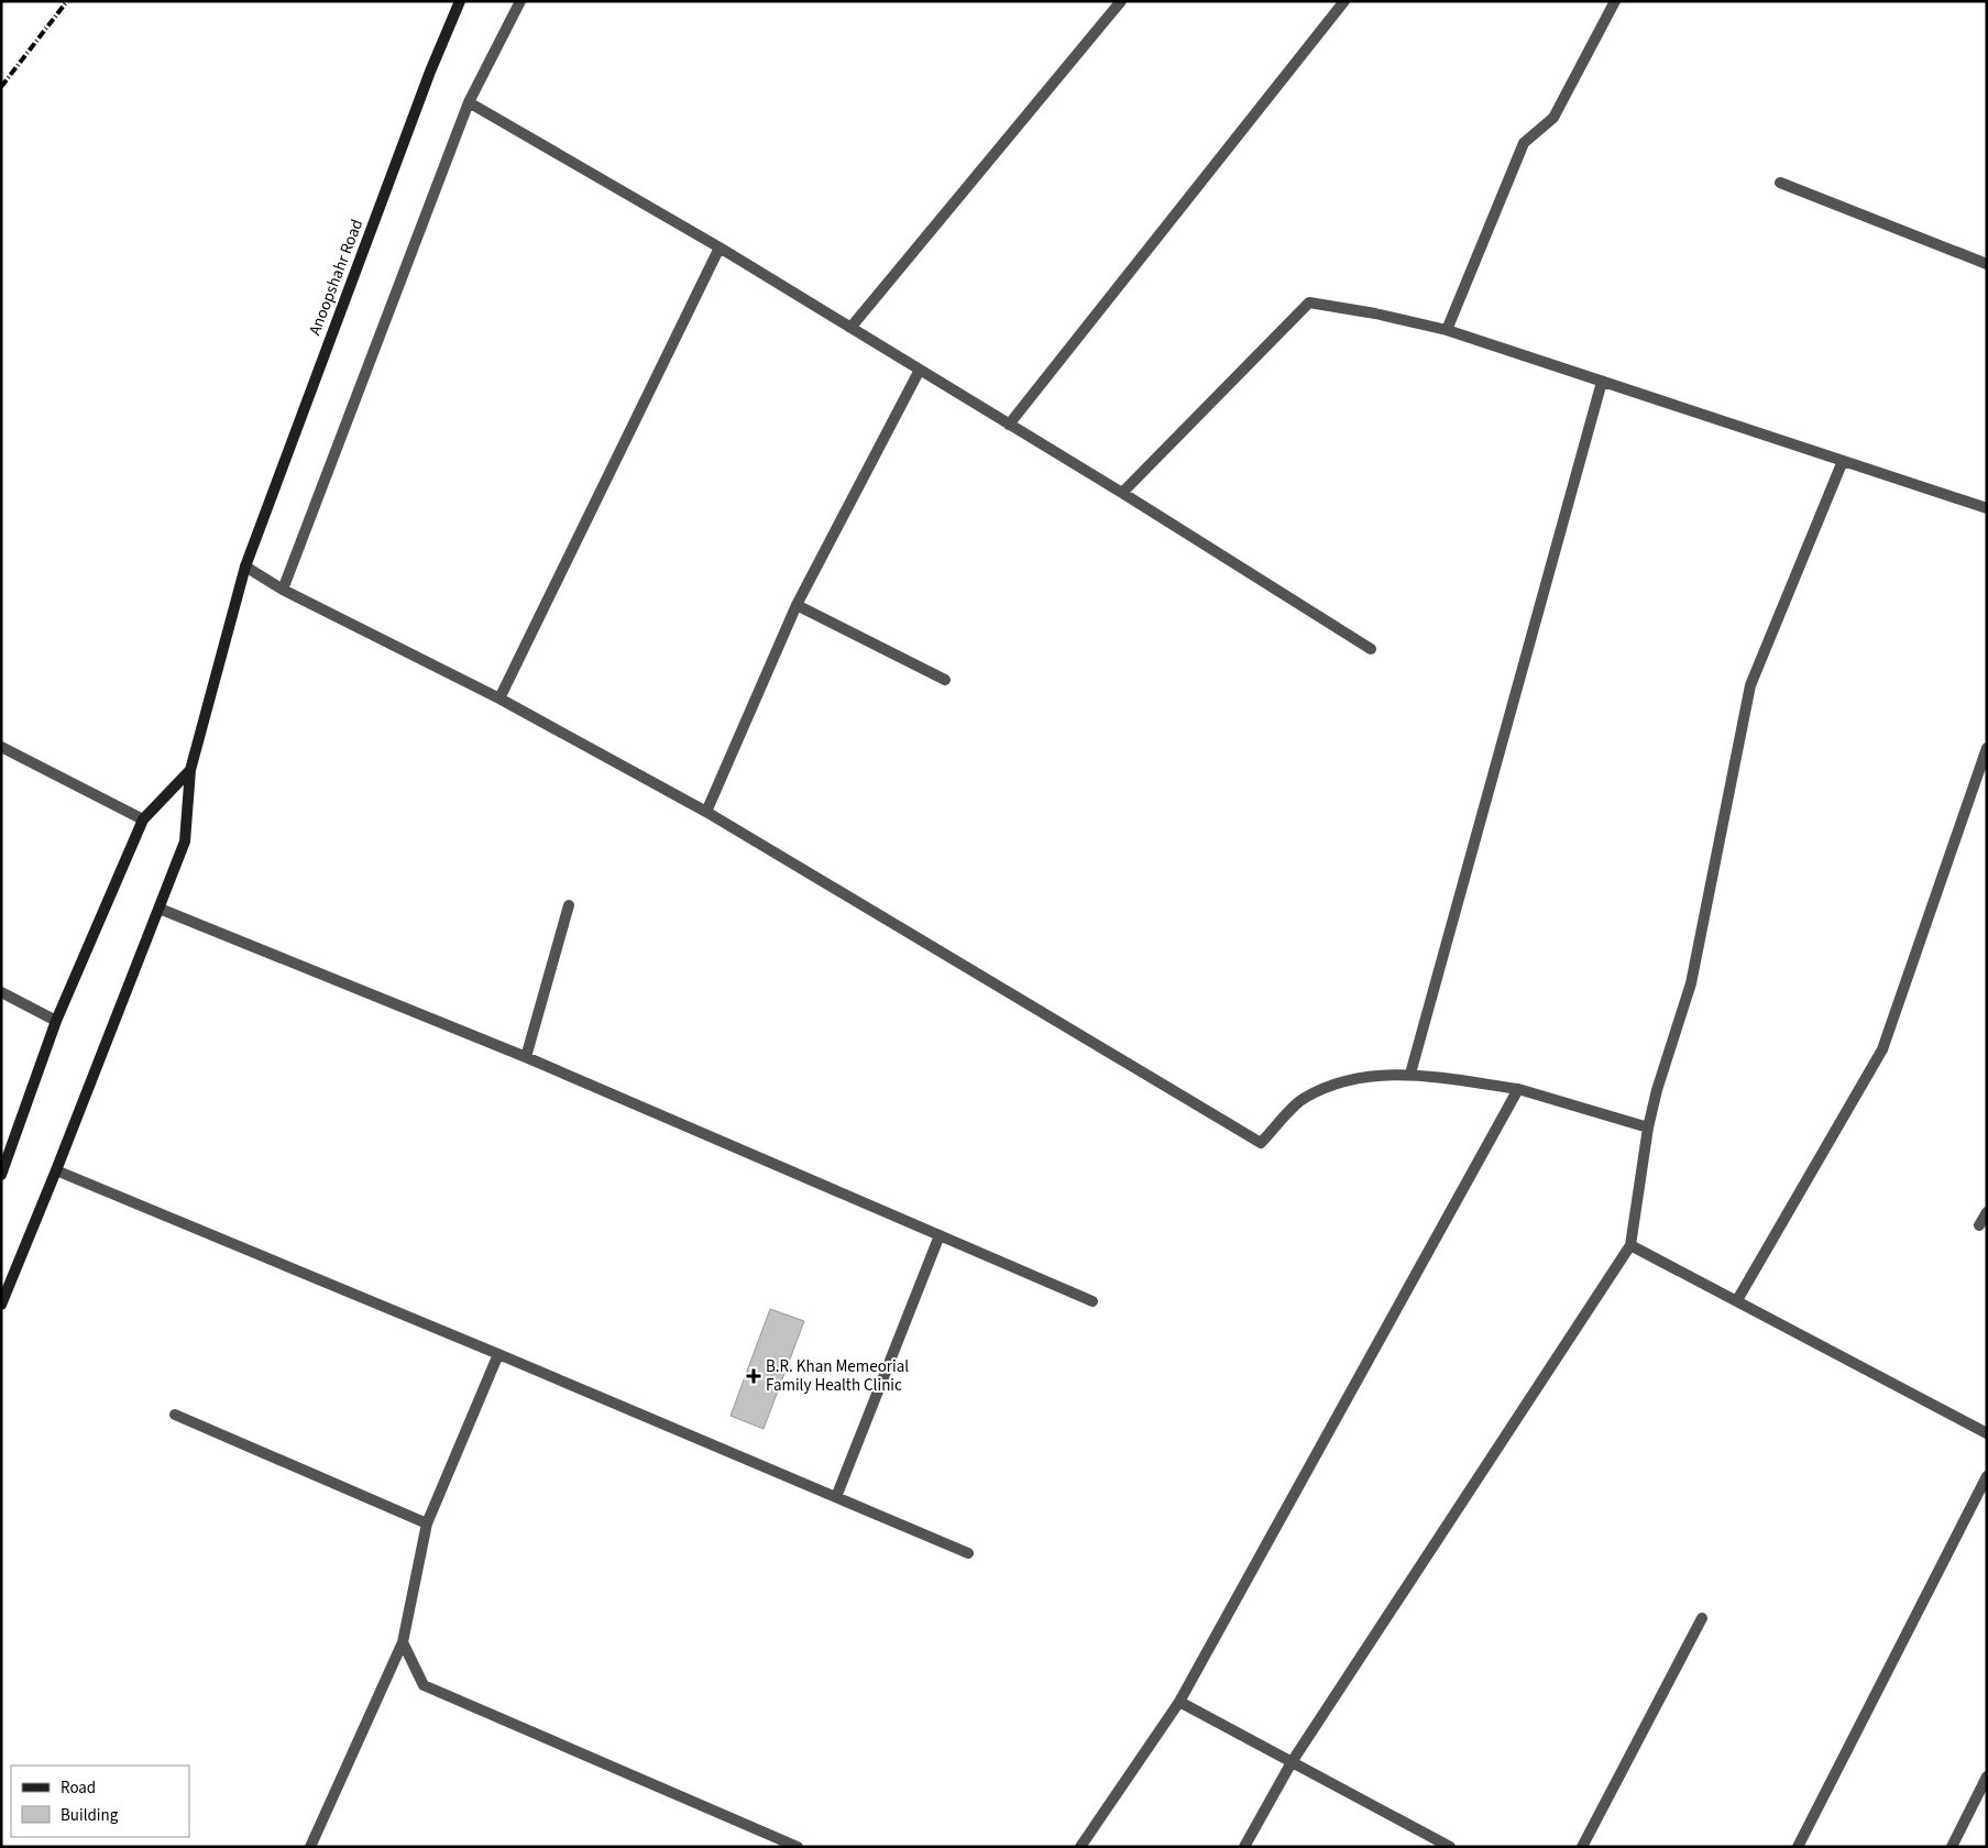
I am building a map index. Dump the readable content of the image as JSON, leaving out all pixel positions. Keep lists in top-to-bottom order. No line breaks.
{"streets":{"main road":["Anoopshahr Road"]},"places":{"health":["B.R. Khan Memeorial Family Health Clinic"]},"legend":["Road","Building"]}
